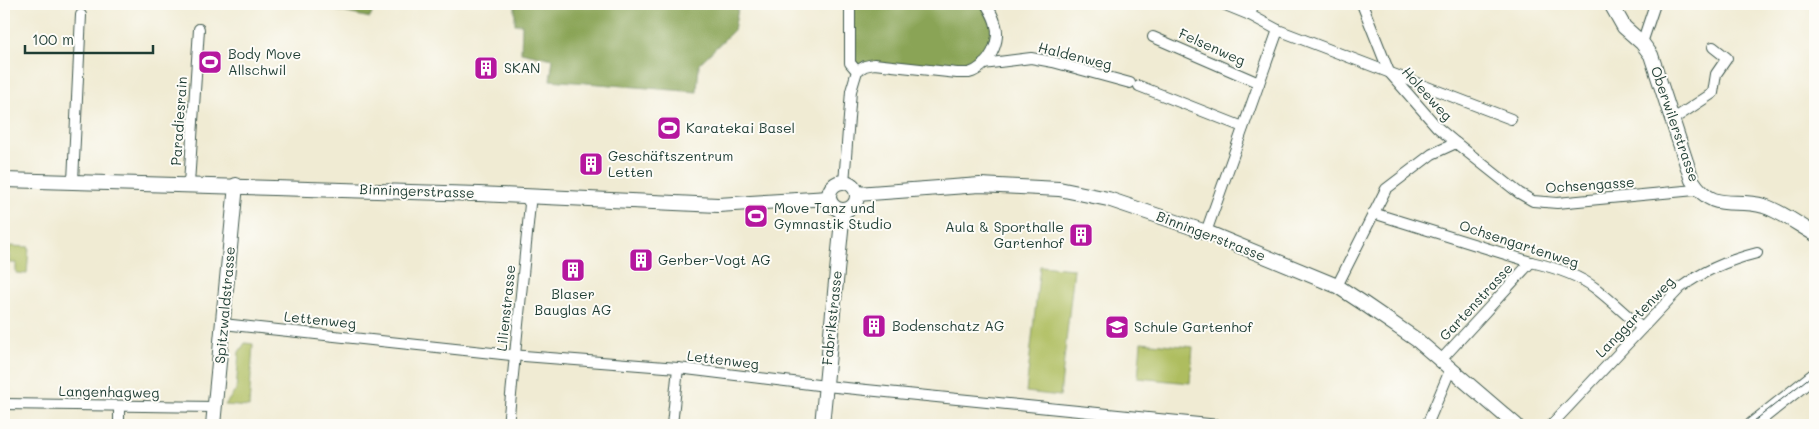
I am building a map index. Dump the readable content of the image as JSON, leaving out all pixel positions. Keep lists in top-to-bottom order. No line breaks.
{"streets":{"street":["Felsenweg","Haldenweg","Holeeweg","Paradiesrain","Oberwilerstrasse","Ochsengasse","Binningerstrasse","Ochsengartenweg","Gartenstrasse","Spitzwaldstrasse","Lilienstrasse","Langgartenweg","Fabrikstrasse","Lettenweg","Langenhagweg"]},"crossings":[["Felsenweg","Haldenweg"],["Felsenweg","Binningerstrasse"],["Holeeweg","Ochsengasse"],["Paradiesrain","Binningerstrasse"],["Oberwilerstrasse","Ochsengasse"],["Binningerstrasse","Gartenstrasse"],["Binningerstrasse","Spitzwaldstrasse"],["Binningerstrasse","Lilienstrasse"],["Binningerstrasse","Fabrikstrasse"],["Ochsengartenweg","Gartenstrasse"],["Ochsengartenweg","Langgartenweg"],["Spitzwaldstrasse","Lettenweg"],["Spitzwaldstrasse","Langenhagweg"],["Lilienstrasse","Lettenweg"],["Fabrikstrasse","Lettenweg"]],"places":{"sports":["Body Move Allschwil","Karatekai Basel","Move Tanz und Gymnastik Studio"],"building":["SKAN","Geschäftszentrum Letten","Aula & Sporthalle Gartenhof","Gerber-Vogt AG","Blaser Bauglas AG","Bodenschatz AG"],"school or university":["Schule Gartenhof"]},"scale_bar":"100 m"}
